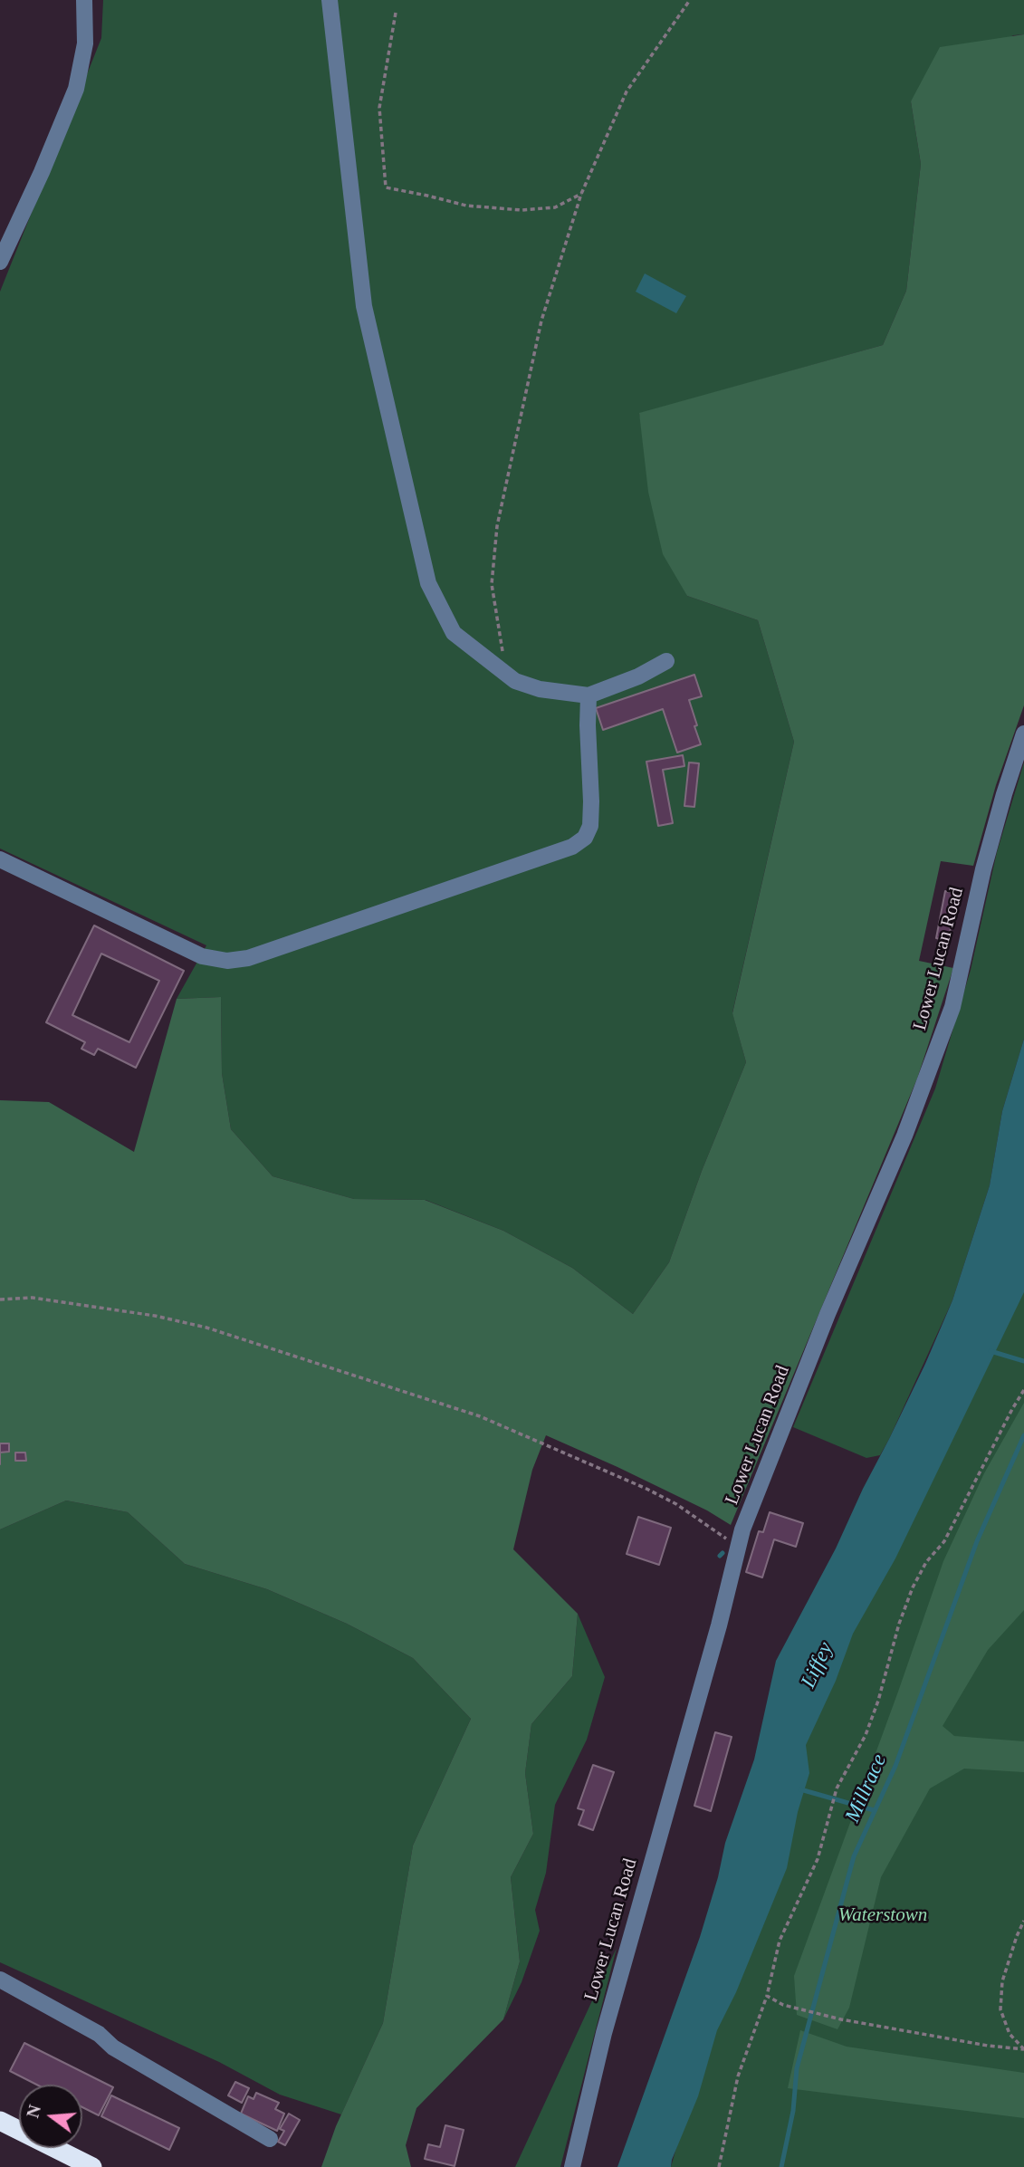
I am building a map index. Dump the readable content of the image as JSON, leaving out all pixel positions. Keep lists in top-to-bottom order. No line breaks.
{"streets":{"street":["Lower Lucan Road"]},"water":["Liffey","Millrace"],"parks":["Waterstown"],"north":"left"}
